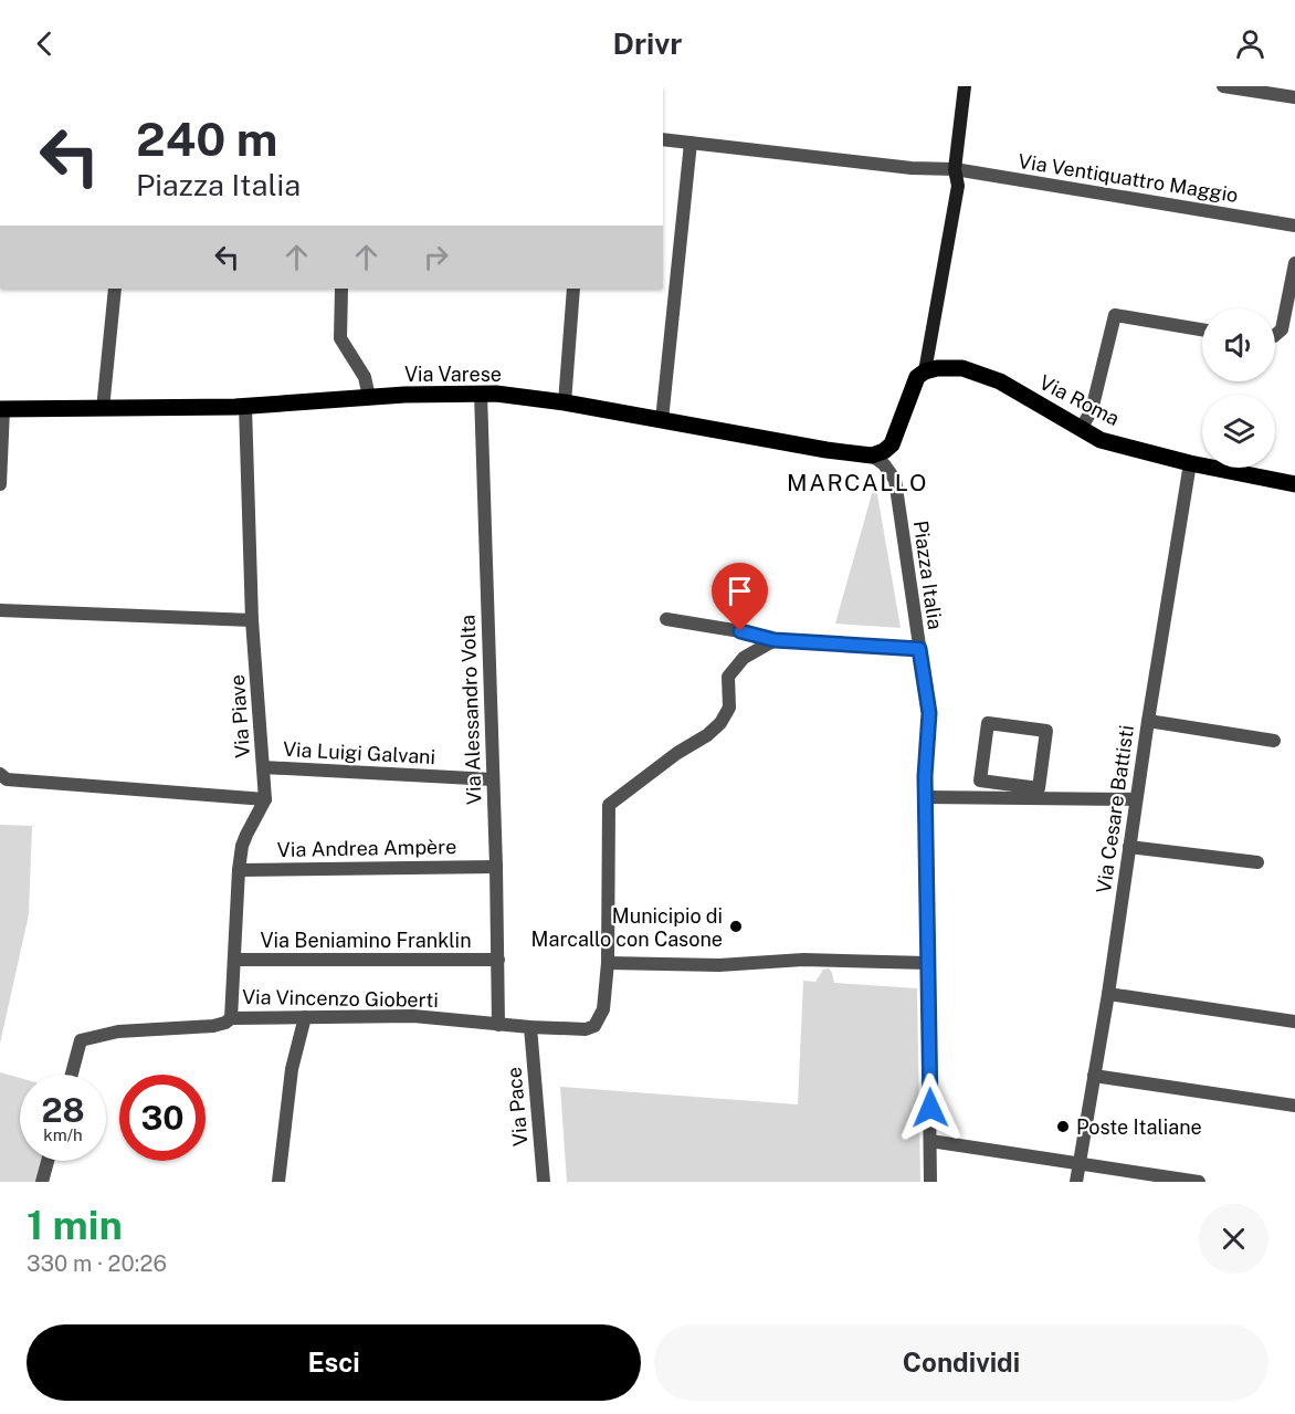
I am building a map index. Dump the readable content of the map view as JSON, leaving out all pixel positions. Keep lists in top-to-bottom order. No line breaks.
{"streets":{"main road":["Via Varese","Via Roma"],"street":["Via Ventiquattro Maggio","Piazza Italia","Via Alessandro Volta","Via Piave","Via Luigi Galvani","Via Cesare Battisti","Via Andrea Ampère","Via Beniamino Franklin","Via Vincenzo Gioberti","Via Pace"]},"crossings":[["Via Varese","Piazza Italia"],["Via Varese","Via Alessandro Volta"],["Via Varese","Via Piave"],["Via Roma","Via Cesare Battisti"],["Via Alessandro Volta","Via Luigi Galvani"],["Via Alessandro Volta","Via Andrea Ampère"],["Via Alessandro Volta","Via Beniamino Franklin"],["Via Alessandro Volta","Via Vincenzo Gioberti"],["Via Piave","Via Luigi Galvani"],["Via Vincenzo Gioberti","Via Pace"]],"districts":["MARCALLO"],"places":["Municipio di Marcallo con Casone","Poste Italiane"],"page":{"header":"Drivr","turn":["240 m","Piazza Italia"],"speed":"28 km/h","limit":"30","heading":["1 min","330 m · 20:26"],"buttons":["Esci","Condividi"]}}
